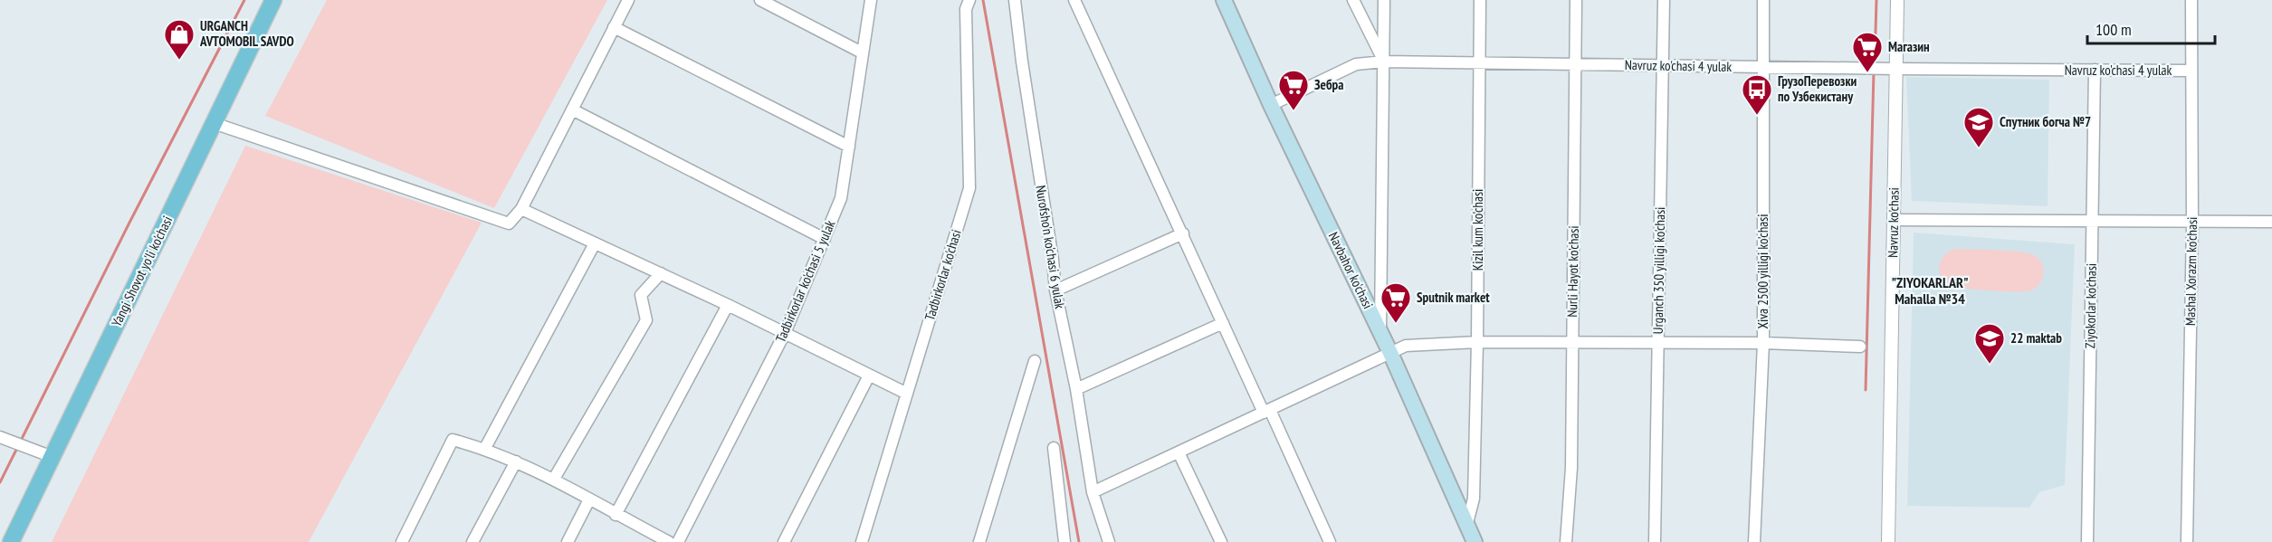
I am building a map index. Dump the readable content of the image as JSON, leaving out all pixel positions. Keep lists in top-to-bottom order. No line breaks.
{"streets":{"main road":["Navbahor ko'chasi","Yangi Shovot yo'li ko'chasi"],"street":["Navruz ko'chasi 4 yulak","Navruz ko'chasi","Kizil kum ko'chasi","Nurofsho'n ko'chasi 6 yulak","Urganch 350 yilligi ko'chasi","Nurli Hayot ko'chasi","Xiva 2500 yilligi ko'chasi","Mashal Xorazm ko'chasi","Tadbirkorlar ko'chasi","Tadbirkorlar ko'chasi 5 yulak","Ziyokorlar ko'chasi"]},"crossings":[["Navruz ko'chasi 4 yulak","Navruz ko'chasi"],["Navruz ko'chasi 4 yulak","Kizil kum ko'chasi"],["Navruz ko'chasi 4 yulak","Navbahor ko'chasi"],["Navruz ko'chasi 4 yulak","Urganch 350 yilligi ko'chasi"],["Navruz ko'chasi 4 yulak","Nurli Hayot ko'chasi"],["Navruz ko'chasi 4 yulak","Xiva 2500 yilligi ko'chasi"],["Navruz ko'chasi 4 yulak","Mashal Xorazm ko'chasi"],["Navruz ko'chasi 4 yulak","Ziyokorlar ko'chasi"],["Kizil kum ko'chasi","Navbahor ko'chasi"]],"districts":["\"ZIYOKARLAR\" Mahalla №34"],"places":{"shop":["URGANCH AVTOMOBIL SAVDO"],"supermarket":["Магазин","Зебра","Sputnik market"],"bus stop":["ГрузоПеревозки по Узбекистану"],"school or university":["Спутник богча №7","22 maktab"]},"scale_bar":"100 m"}
